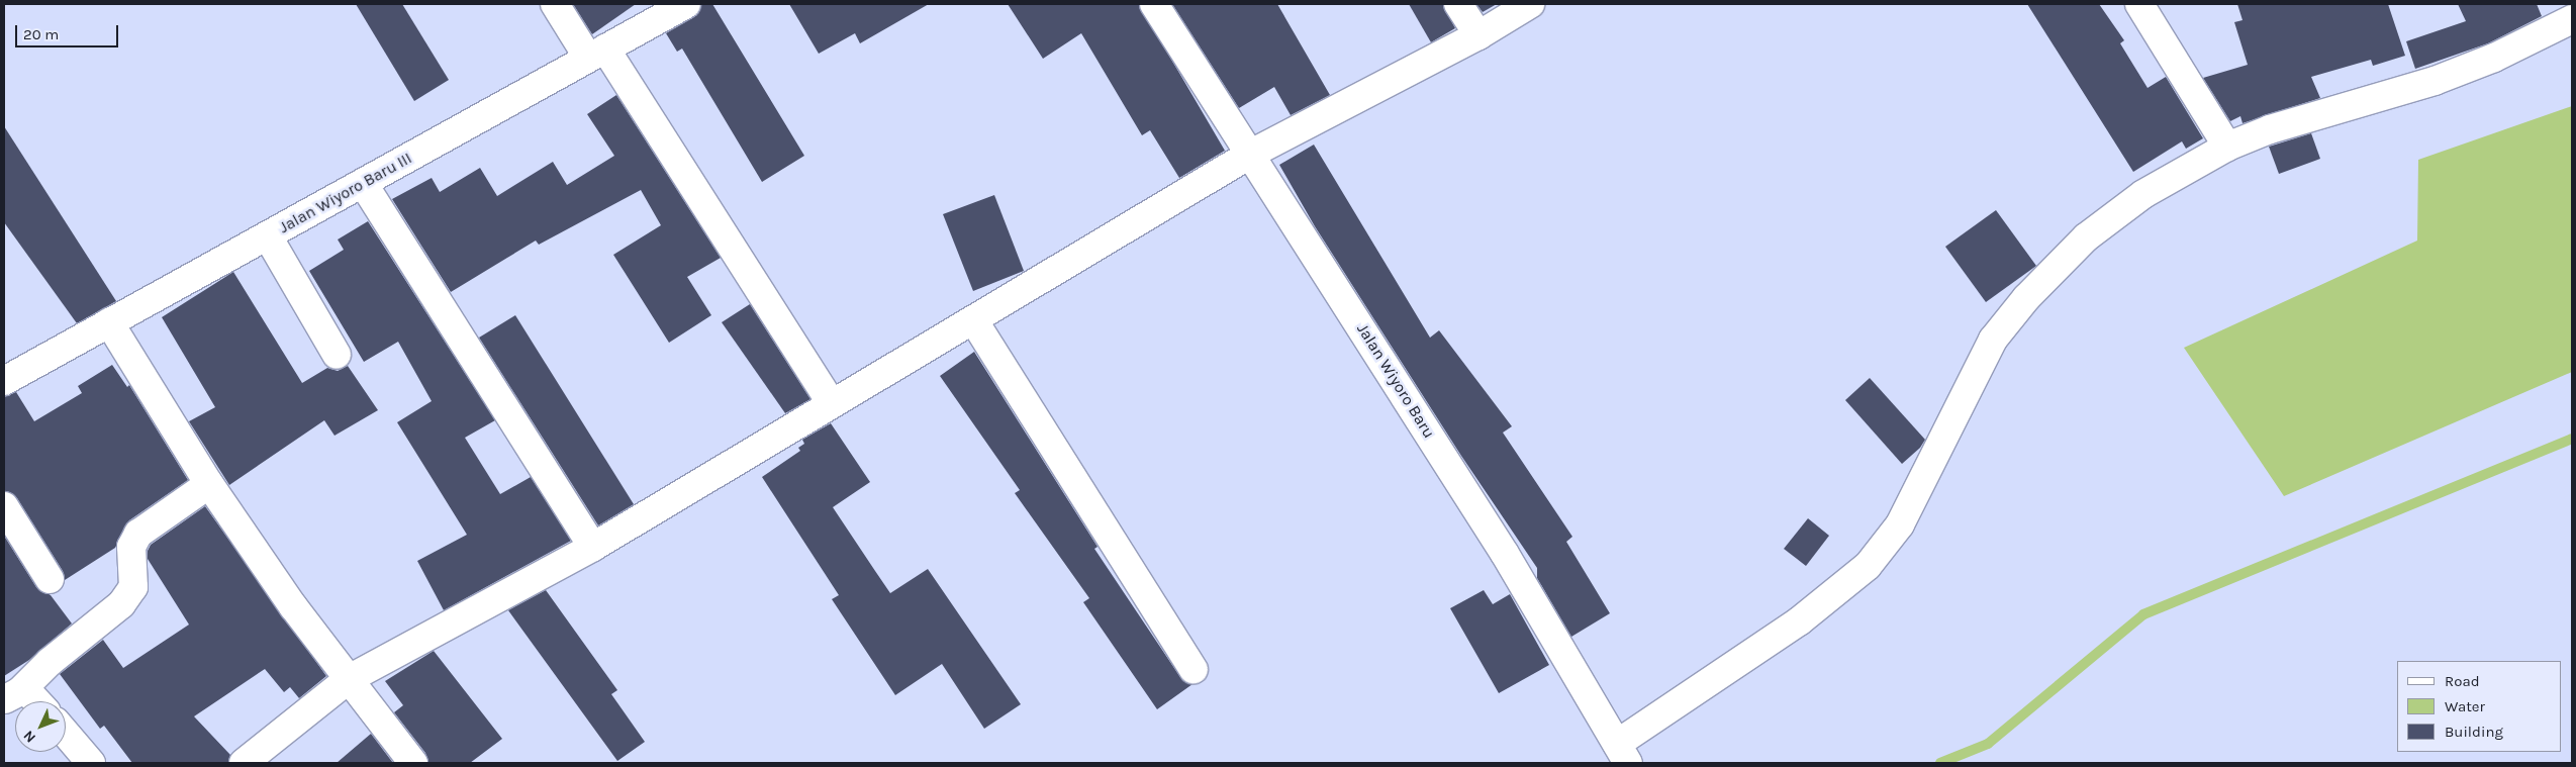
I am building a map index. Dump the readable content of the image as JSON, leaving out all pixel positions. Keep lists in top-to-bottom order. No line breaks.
{"streets":{"street":["Jalan Wiyoro Baru III","Jalan Wiyoro Baru"]},"legend":["Road","Water","Building"],"scale_bar":"20 m","north":"bottom left"}
